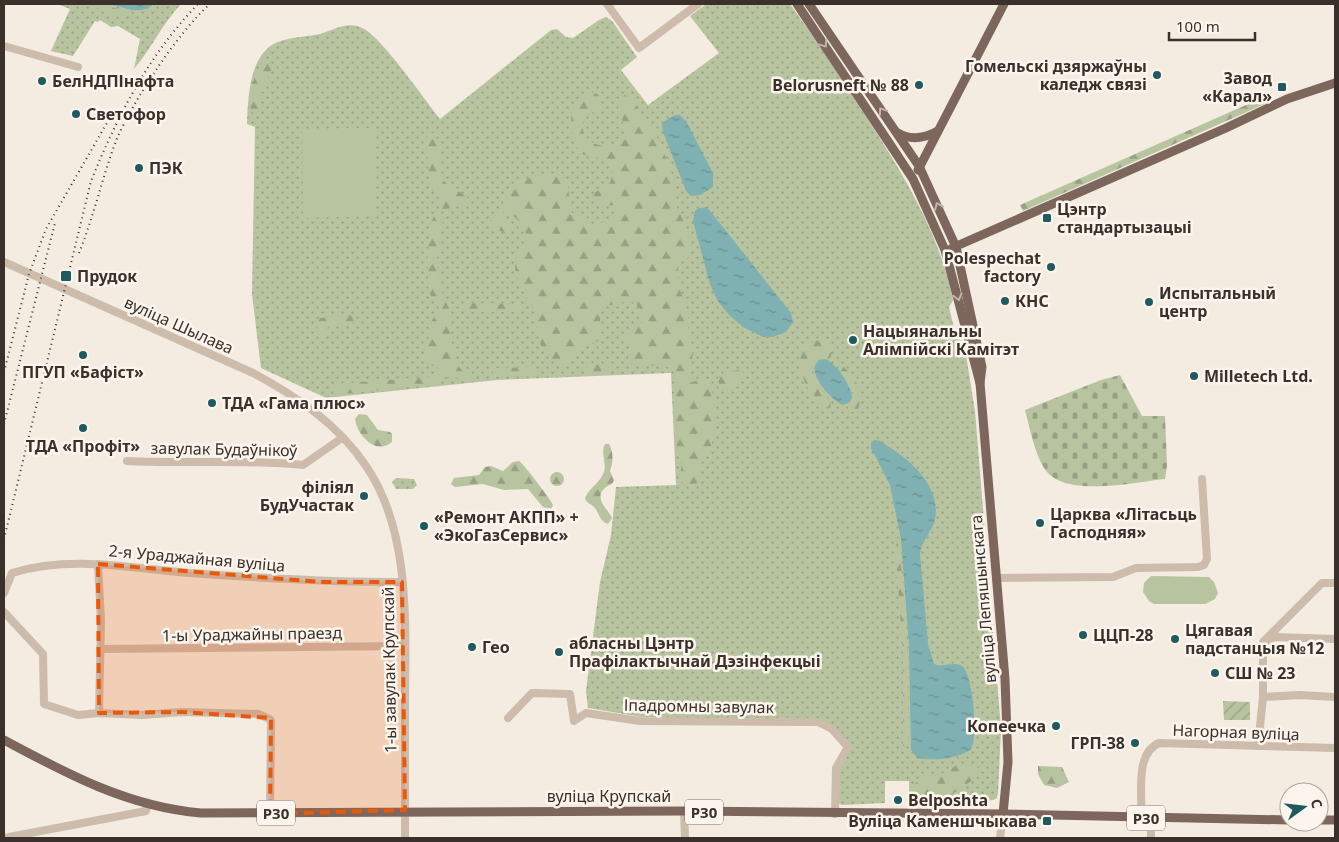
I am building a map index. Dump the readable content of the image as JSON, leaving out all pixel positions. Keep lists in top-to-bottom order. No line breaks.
{"streets":{"main road":["вуліца Лепяшынскага","вуліца Крупскай","Р30"],"street":["вуліца Шылава","завулак Будаўнікоў","2-я Ураджайная вуліца","1-ы Ураджайны праезд","1-ы завулак Крупскай","Іпадромны завулак","Нагорная вуліца"]},"crossings":[["вуліца Шылава","1-ы завулак Крупскай"],["завулак Будаўнікоў","1-ы завулак Крупскай"],["2-я Ураджайная вуліца","1-ы завулак Крупскай"],["вуліца Лепяшынскага","вуліца Крупскай"],["1-ы Ураджайны праезд","1-ы завулак Крупскай"],["1-ы завулак Крупскай","вуліца Крупскай"],["Іпадромны завулак","вуліца Крупскай"],["Нагорная вуліца","вуліца Крупскай"]],"places":{"other":["Гомельскі дзяржаўны каледж связі","БелНДПІнафта","Belorusneft № 88","Светофор","ПЭК","Polespechat factory","КНС","Испытальный центр","Нацыянальны Алімпійскі Камітэт","ПГУП «Бафіст»","Milletech Ltd.","ТДА «Гама плюс»","ТДА «Профіт»","філіял БудУчастак","Царква «Літасьць Гасподняя»","«Ремонт АКПП» + «ЭкоГазСервис»","ЦЦП-28","Цягавая падстанцыя №12","Гео","абласны Цэнтр Прафілактычнай Дэзінфекцыі","СШ № 23","Копеечка","ГРП-38","Belposhta"],"transit":["Завод «Карал»","Цэнтр стандартызацыі","Прудок","Вуліца Каменшчыкава"]},"scale_bar":"100 m","north":"right"}
